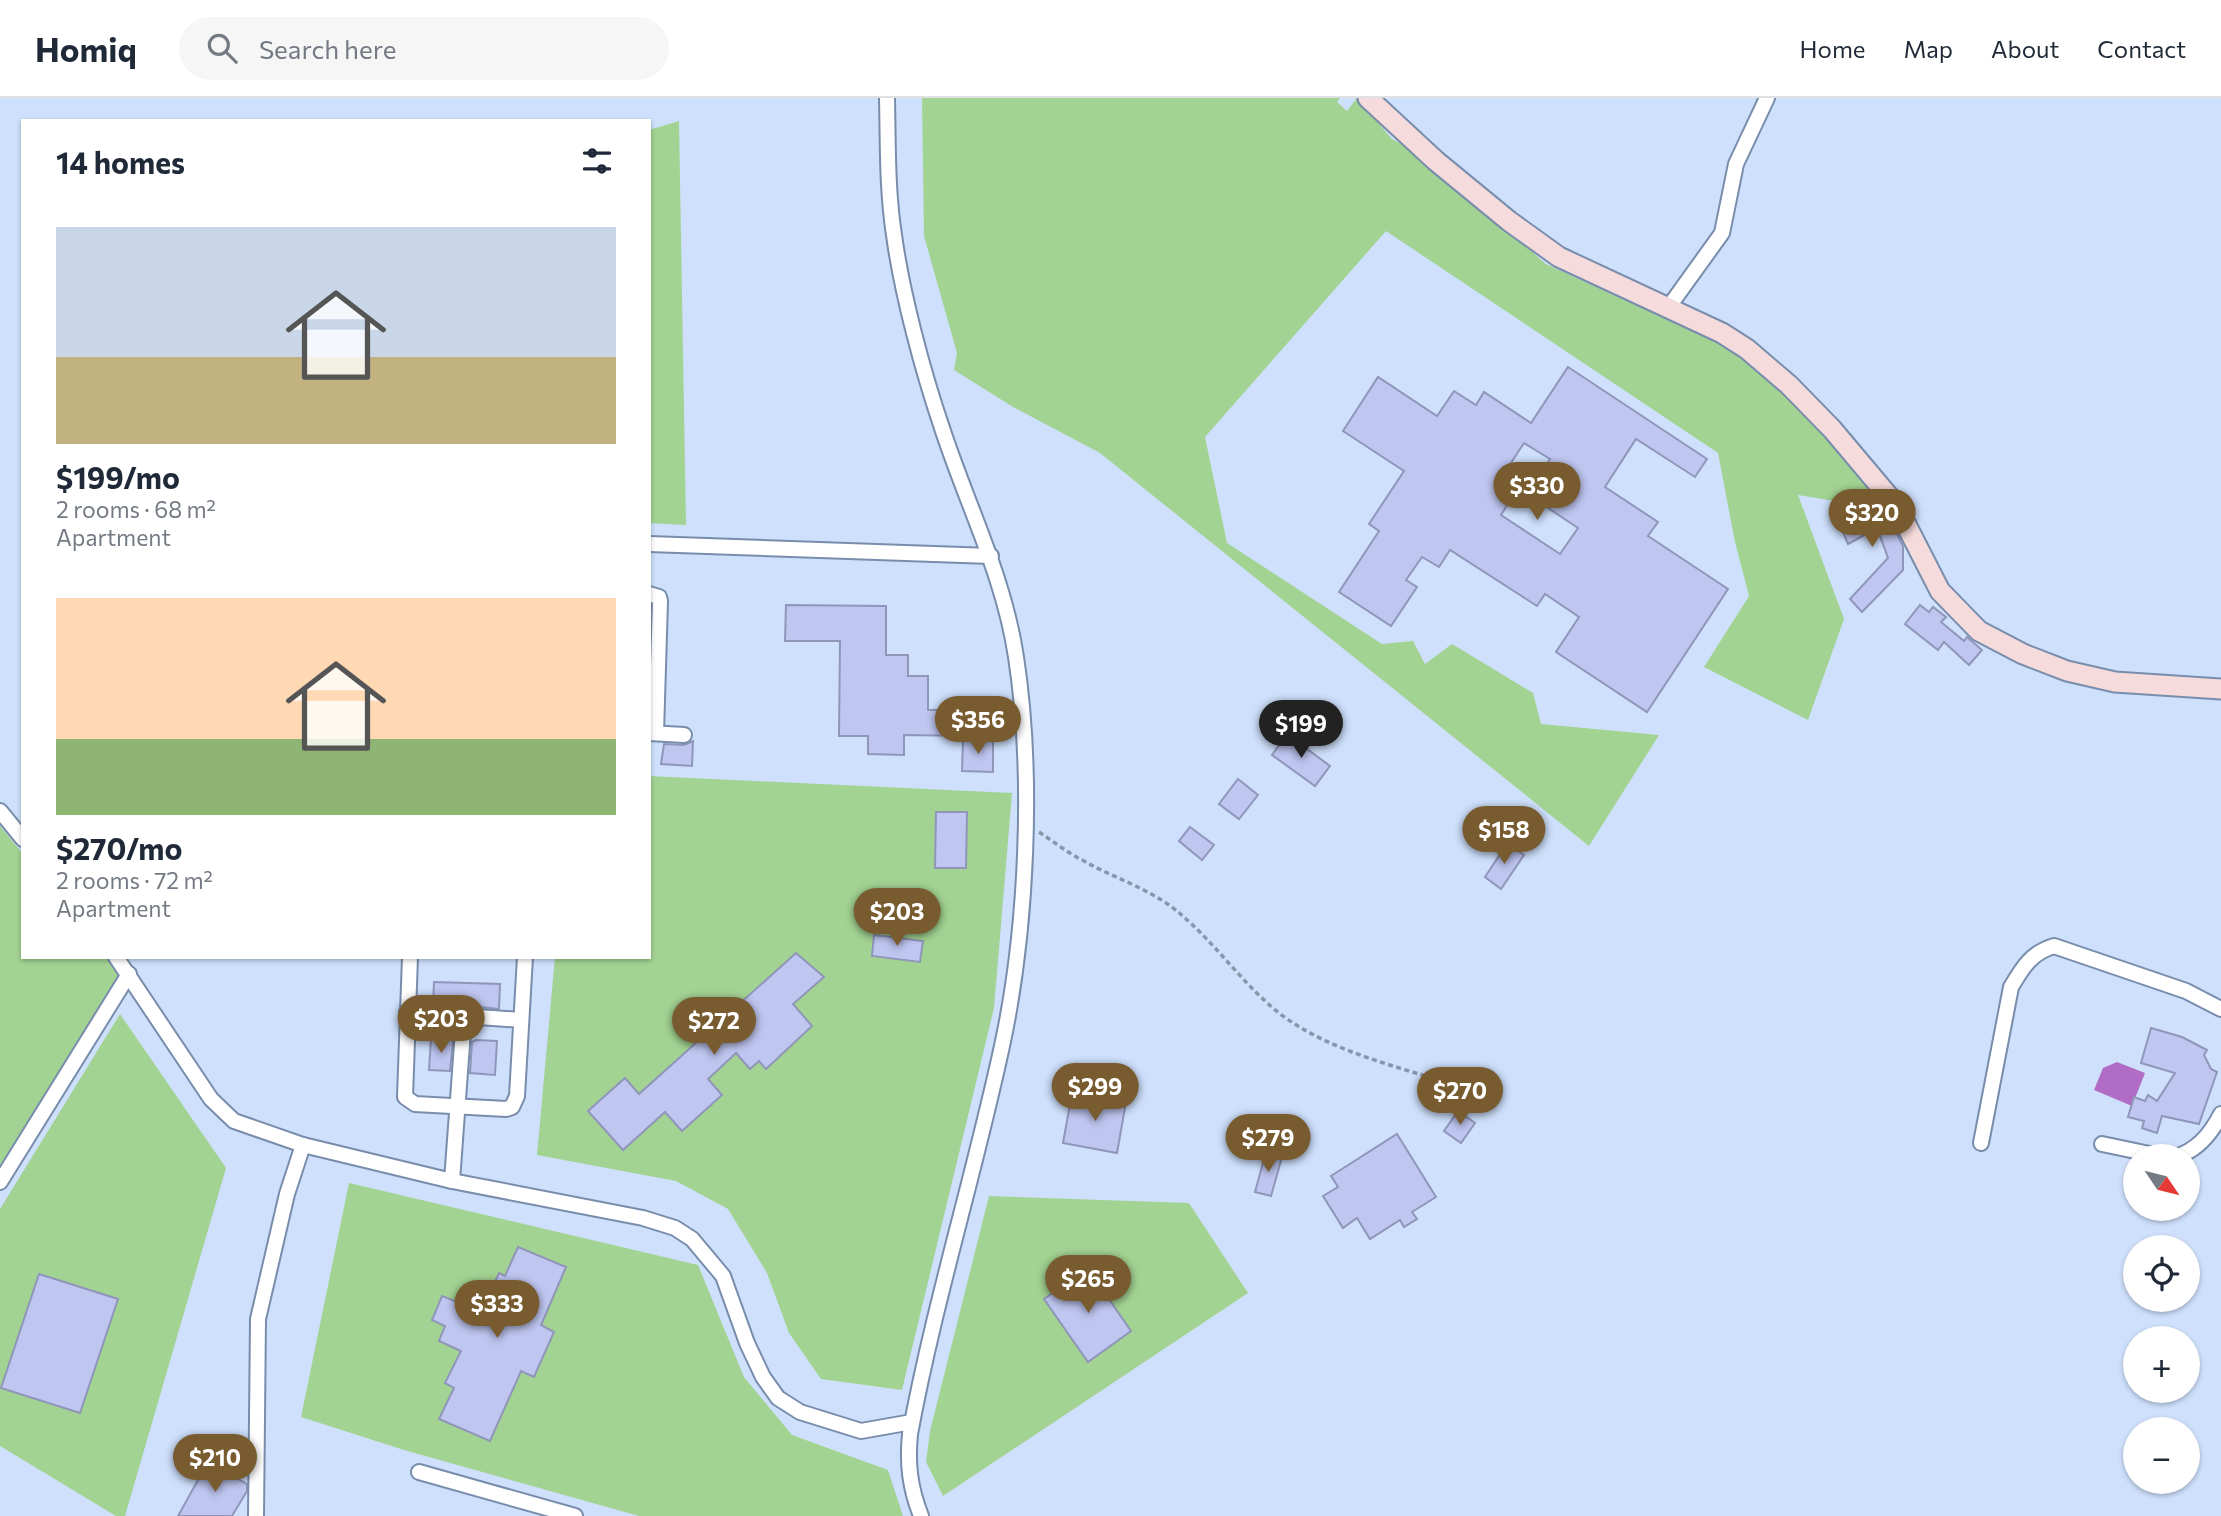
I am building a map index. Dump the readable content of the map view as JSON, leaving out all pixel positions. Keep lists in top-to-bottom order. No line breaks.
{"north":"bottom right","page":{"header":"Homiq","search":"Search here","nav":["Home","Map","About","Contact"],"heading":"14 homes","list":[{"name":"$199/mo","note":"2 rooms · 68 m² · Apartment"},{"name":"$270/mo","note":"2 rooms · 72 m² · Apartment"}],"price":["$330","$320","$356","$199","$158","$203","$203","$272","$299","$270","$279","$265","$333","$210"],"map_buttons":["+","−"]}}
